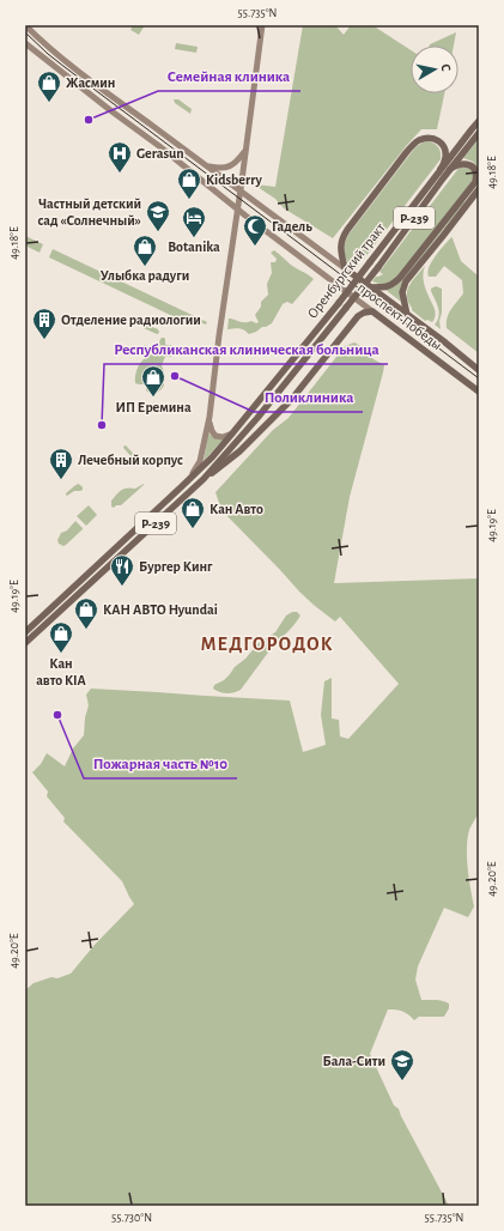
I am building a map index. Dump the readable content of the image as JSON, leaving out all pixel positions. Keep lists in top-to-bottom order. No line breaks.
{"streets":{"main road":["Р-239","Оренбургский тракт","проспект Победы"]},"districts":["МЕДГОРОДОК"],"places":{"shop":["Жасмин","Kidsberry","Улыбка радуги","ИП Еремина","Кан Авто","КАН АВТО Hyundai","Кан авто KIA"],"other":["Семейная клиника","Поликлиника","Республиканская клиническая больница","Пожарная часть №10"],"hospital":["Gerasun"],"school or university":["Частный детский сад «Солнечный»","Бала-Сити"],"hotel":["Botanika"],"mosque":["Гадель"],"building":["Отделение радиологии","Лечебный корпус"],"restaurant":["Бургер Кинг"]},"north":"right","coordinates":["55.735°N","49.18°E","49.19°E","49.20°E","55.730°N"]}
